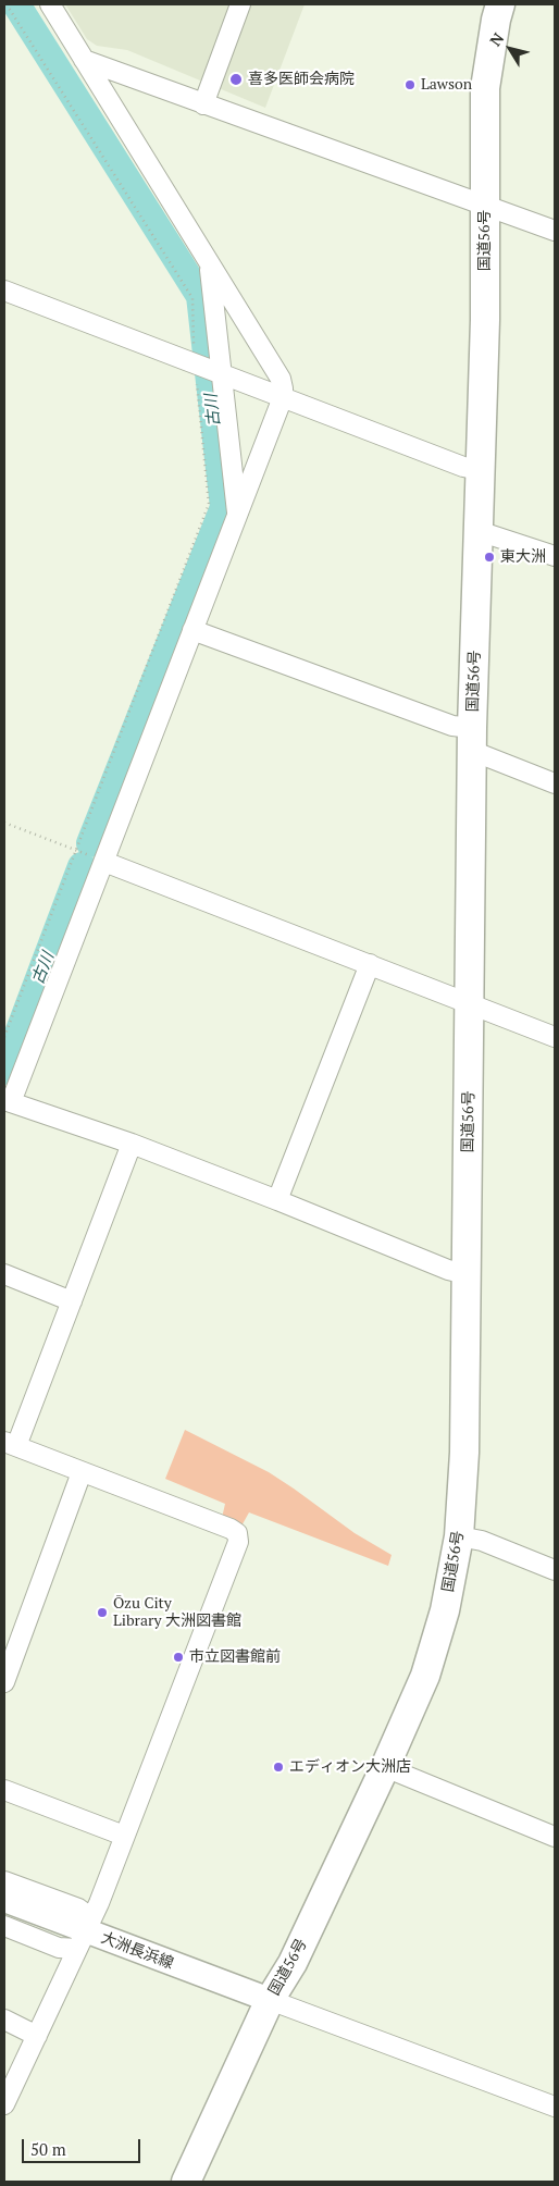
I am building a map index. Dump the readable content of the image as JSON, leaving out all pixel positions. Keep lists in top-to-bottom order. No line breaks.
{"streets":{"highway":["国道56号"],"main road":["大洲長浜線"]},"crossings":[["国道56号","大洲長浜線"]],"water":["古川"],"places":["喜多医師会病院","Lawson","東大洲","Ōzu City Library 大洲図書館","市立図書館前","エディオン大洲店"],"scale_bar":"50 m","north":"top left"}
